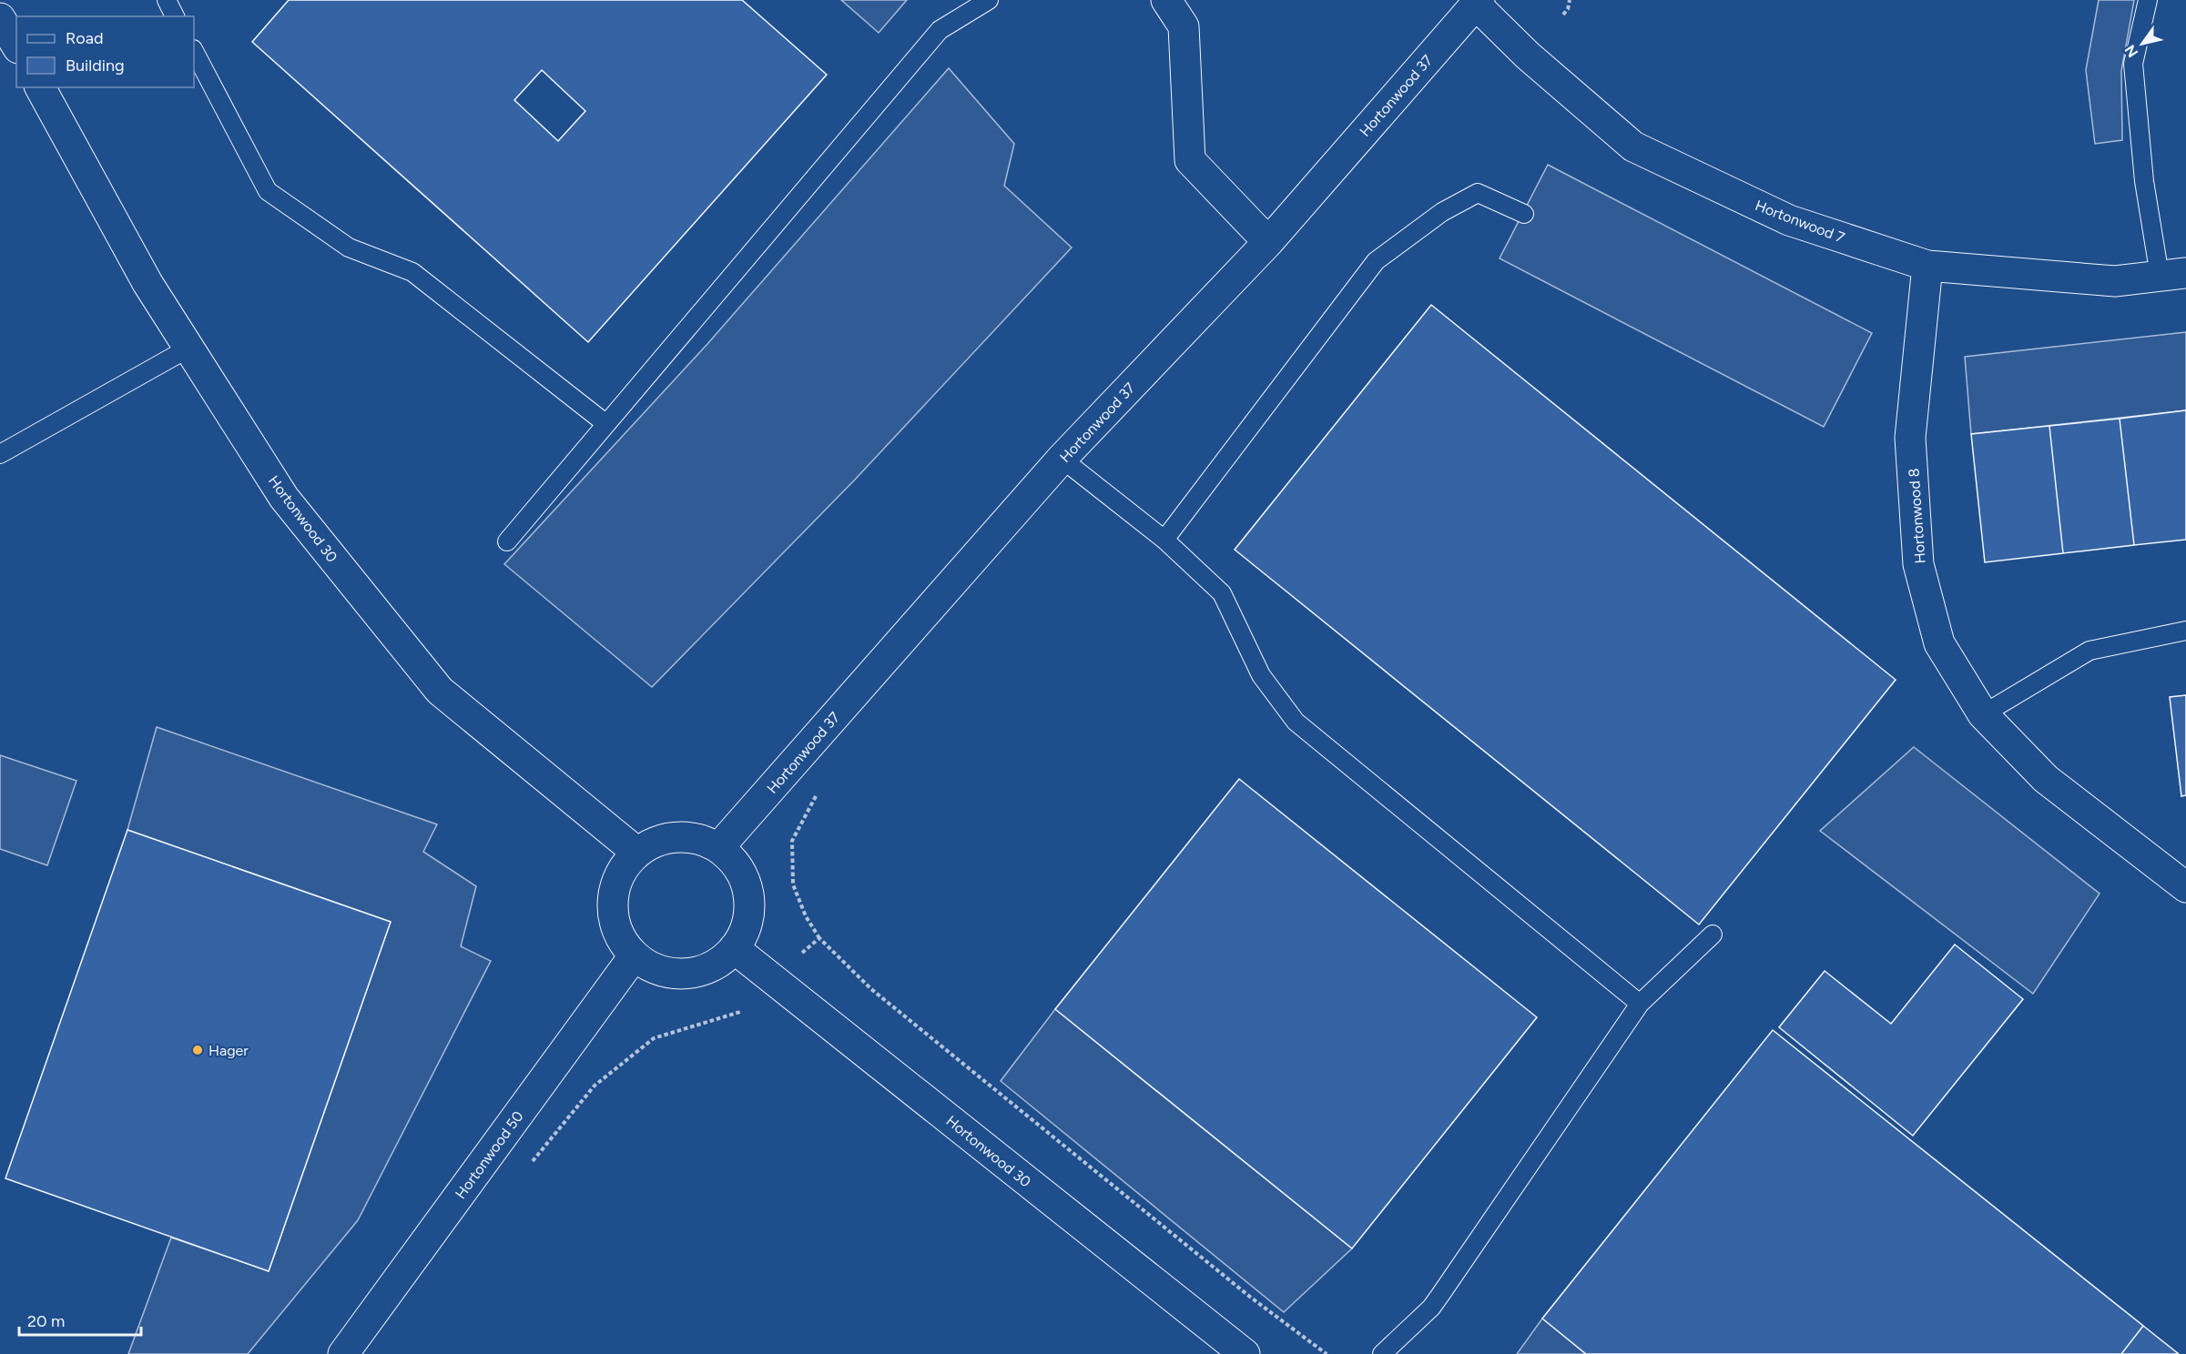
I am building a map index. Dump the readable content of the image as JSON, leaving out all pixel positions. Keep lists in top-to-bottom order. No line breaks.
{"streets":{"street":["Hortonwood 37","Hortonwood 7","Hortonwood 8","Hortonwood 30","Hortonwood 50"]},"crossings":[["Hortonwood 37","Hortonwood 7"],["Hortonwood 37","Hortonwood 30"],["Hortonwood 37","Hortonwood 50"],["Hortonwood 7","Hortonwood 8"],["Hortonwood 30","Hortonwood 50"]],"places":["Hager"],"legend":["Road","Building"],"scale_bar":"20 m","north":"bottom left"}
